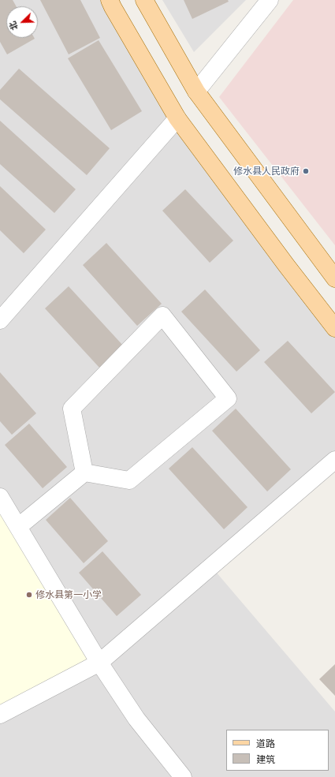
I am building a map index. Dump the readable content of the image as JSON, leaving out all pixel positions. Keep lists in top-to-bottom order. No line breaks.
{"places":["修水县人民政府","修水县第一小学"],"legend":["道路","建筑"],"north":"bottom left"}
